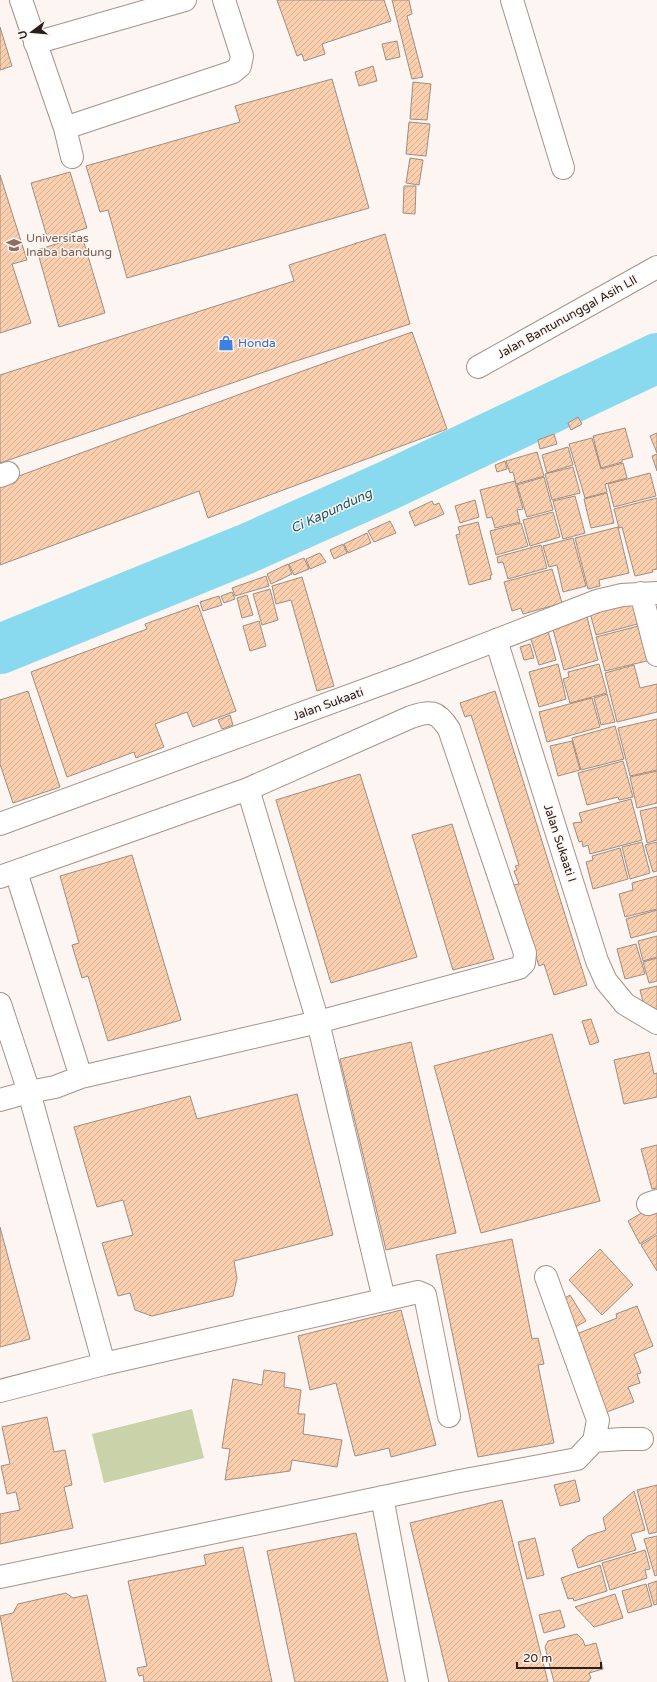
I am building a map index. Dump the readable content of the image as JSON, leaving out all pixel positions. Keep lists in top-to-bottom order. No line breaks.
{"streets":{"street":["Jalan Bantununggal Asih Lll","Jalan Sukaati","Jalan Sukaati I"]},"crossings":[["Jalan Sukaati","Jalan Sukaati I"]],"water":["Ci Kapundung"],"places":{"school or university":["Universitas Inaba bandung"],"shop":["Honda"]},"scale_bar":"20 m","north":"left"}
